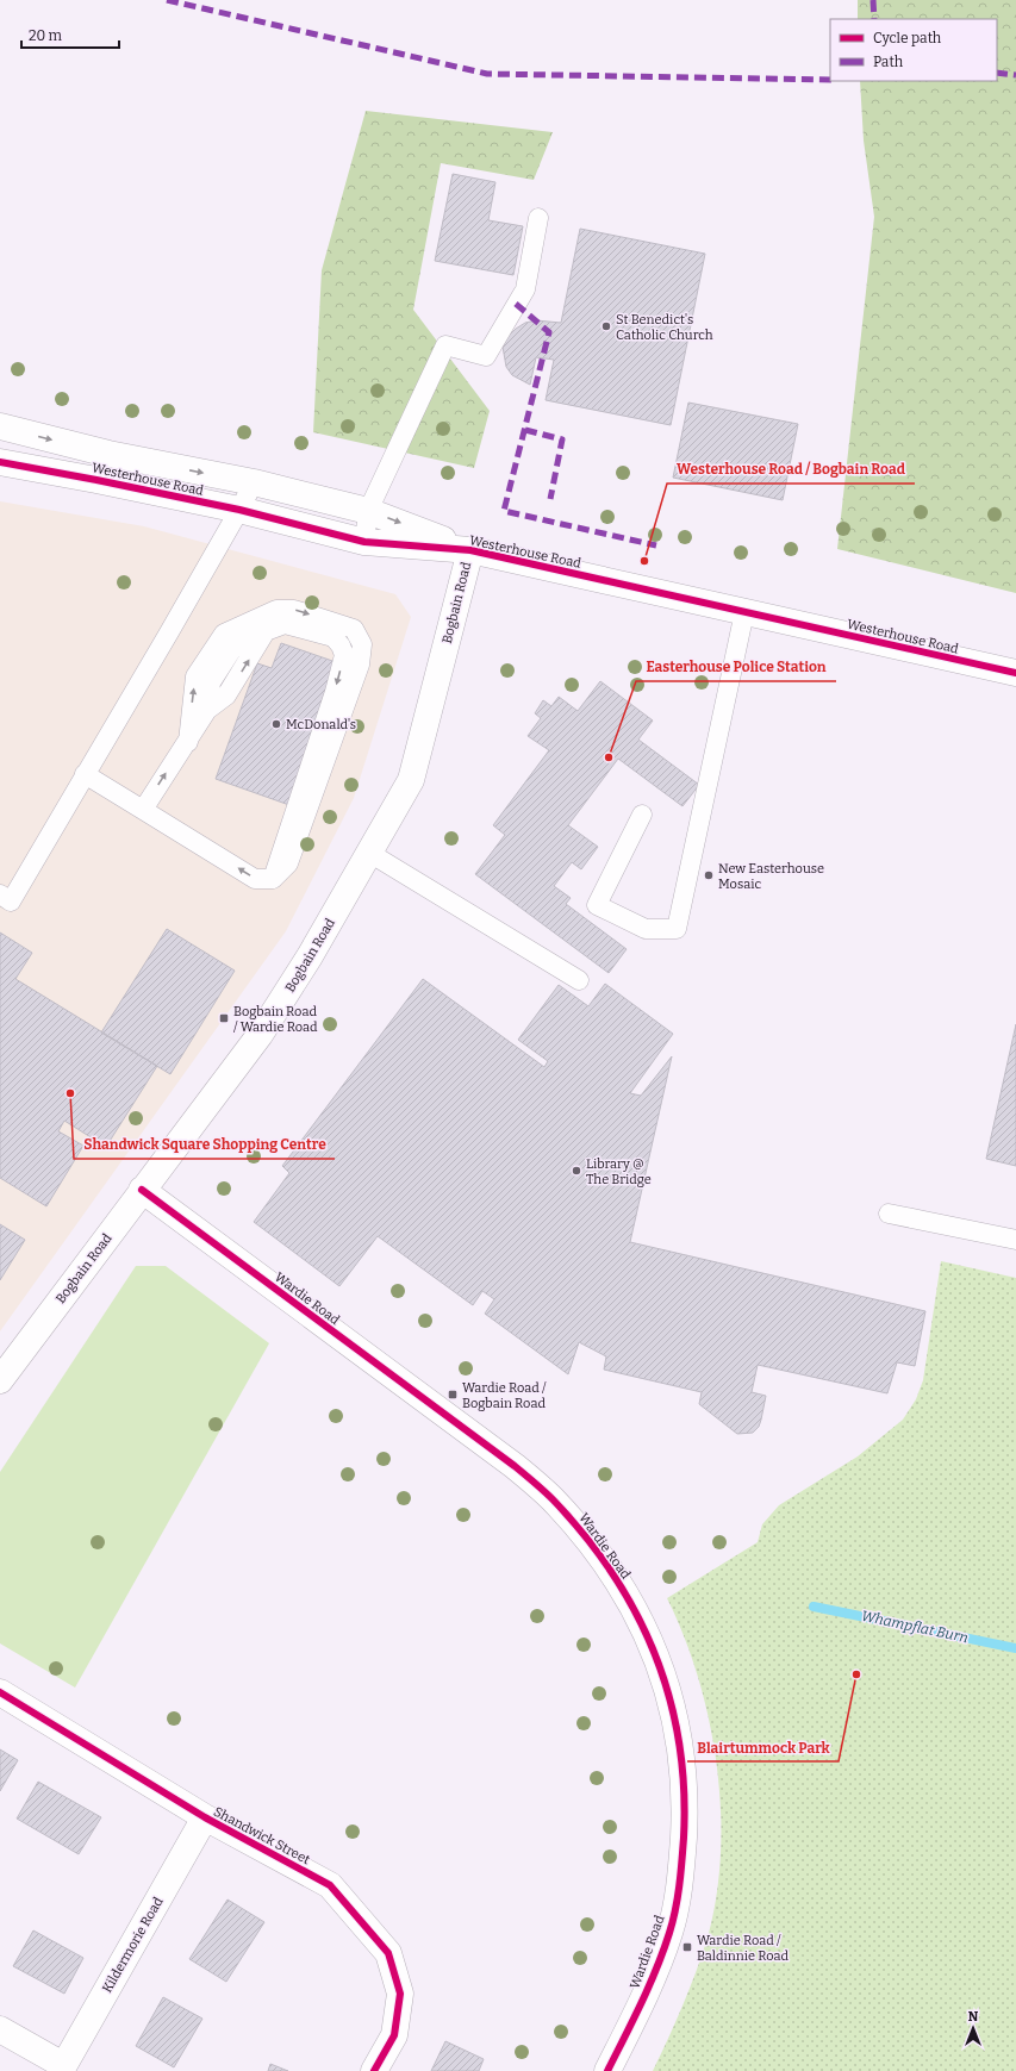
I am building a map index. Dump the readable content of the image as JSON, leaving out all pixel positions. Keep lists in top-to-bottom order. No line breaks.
{"streets":{"street":["Westerhouse Road","Bogbain Road","Wardie Road","Shandwick Street","Kildermorie Road"]},"crossings":[["Westerhouse Road","Bogbain Road"],["Bogbain Road","Wardie Road"],["Shandwick Street","Kildermorie Road"]],"water":["Whampflat Burn"],"places":{"other":["St Benedict's Catholic Church","Westerhouse Road / Bogbain Road","McDonald's","Easterhouse Police Station","New Easterhouse Mosaic","Shandwick Square Shopping Centre","Library @ The Bridge","Blairtummock Park"],"transit":["Bogbain Road / Wardie Road","Wardie Road / Bogbain Road","Wardie Road / Baldinnie Road"]},"legend":["Cycle path","Path"],"scale_bar":"20 m","north":"top"}
